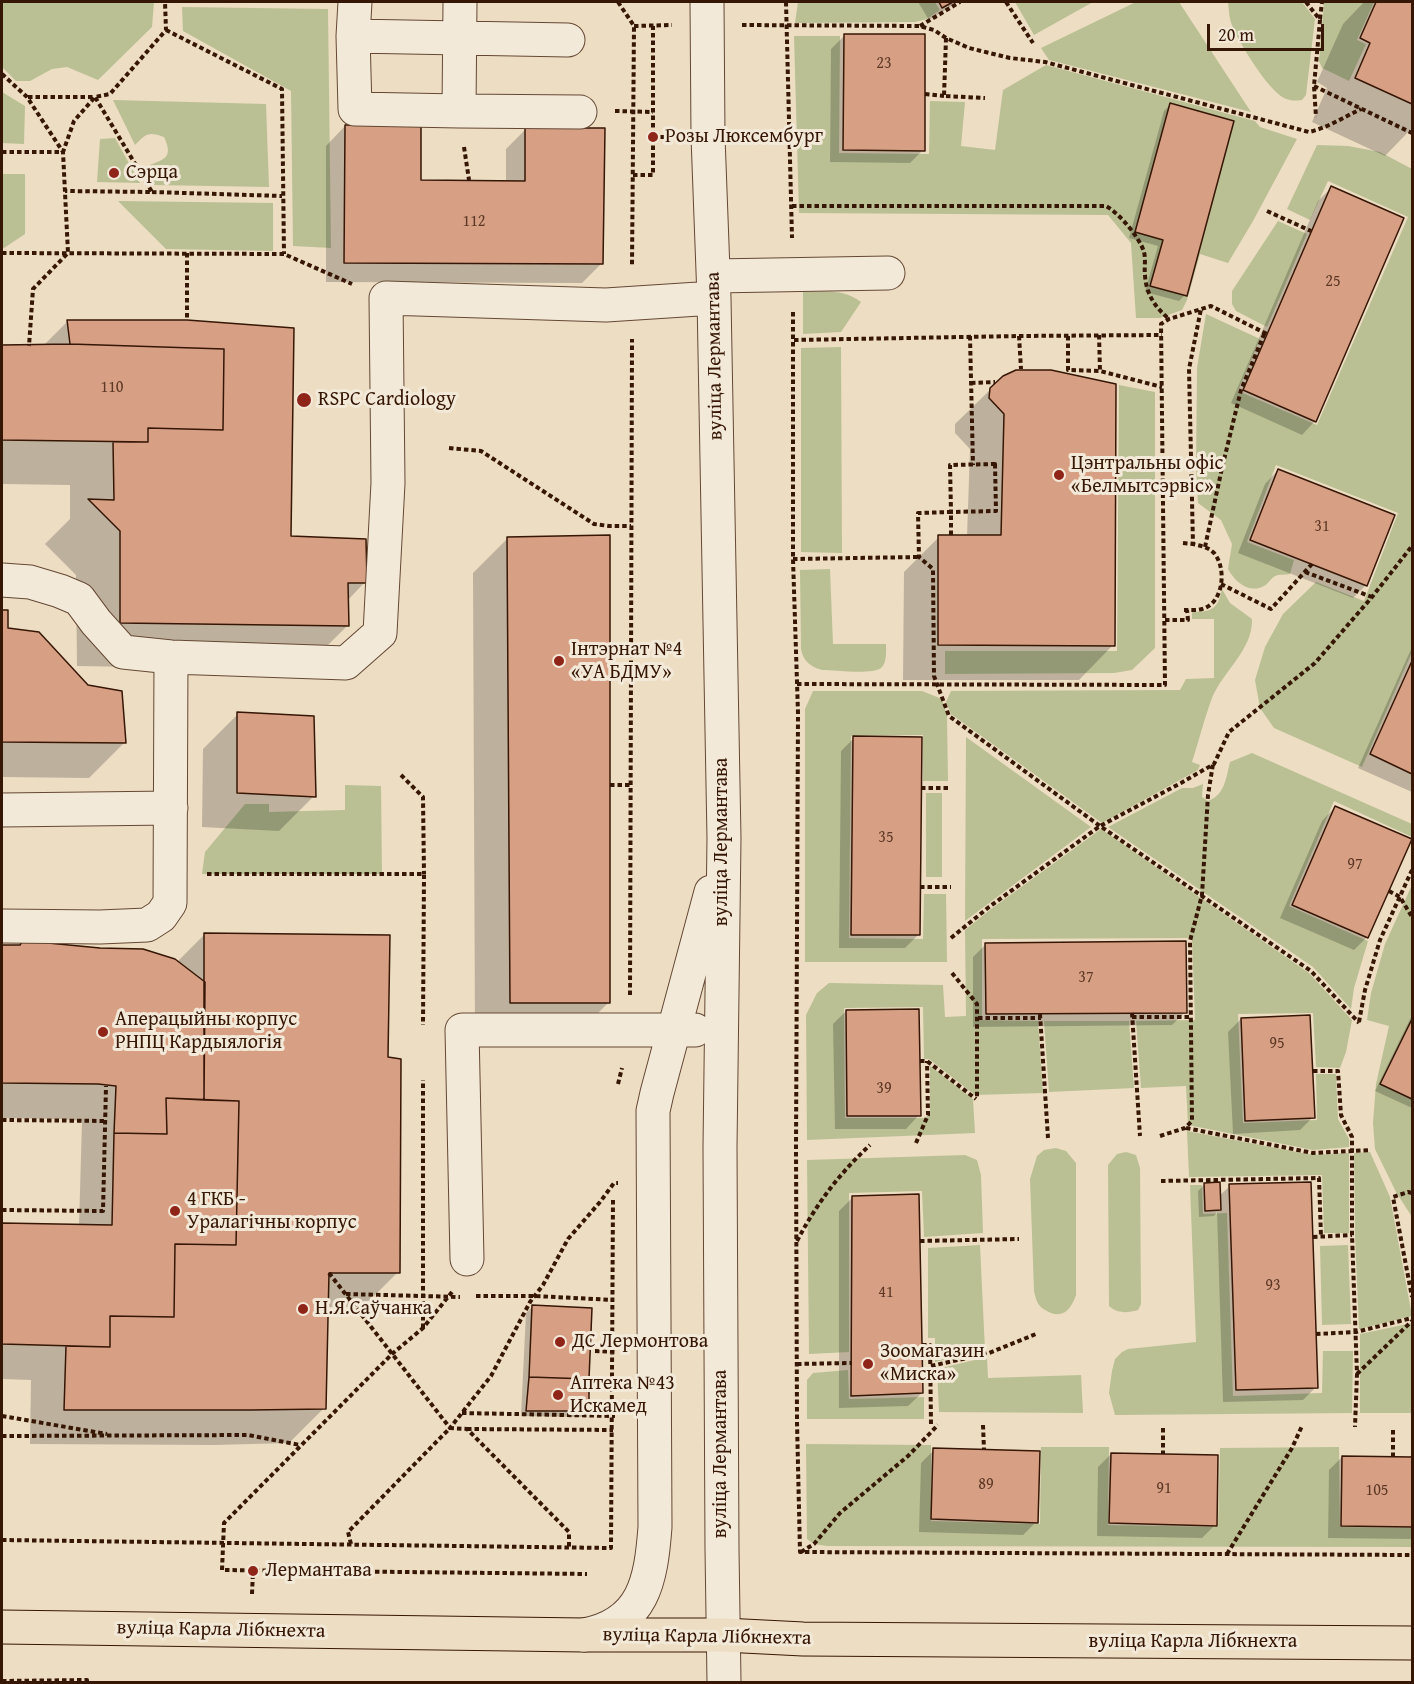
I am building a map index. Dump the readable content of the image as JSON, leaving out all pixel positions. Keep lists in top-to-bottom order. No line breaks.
{"streets":{"main road":["вуліца Карла Лібкнехта"],"street":["вуліца Лермантава"]},"crossings":[["вуліца Лермантава","вуліца Карла Лібкнехта"]],"places":["Розы Люксембург","Сэрца","RSPC Cardiology","Цэнтральны офiс «Белмытсэрвіс»","Інтэрнат №4 «УА БДМУ»","Аперацыйны корпус РНПЦ Кардыялогія","4 ГКБ - Уралагічны корпус","Н.Я.Саўчанка","ДС Лермонтова","Зоомагазин «Миска»","Аптека №43 Искамед","Лермантава"],"house_numbers":["23","112","25","110","31","35","97","37","95","39","93","41","89","91","105"],"scale_bar":"20 m"}
